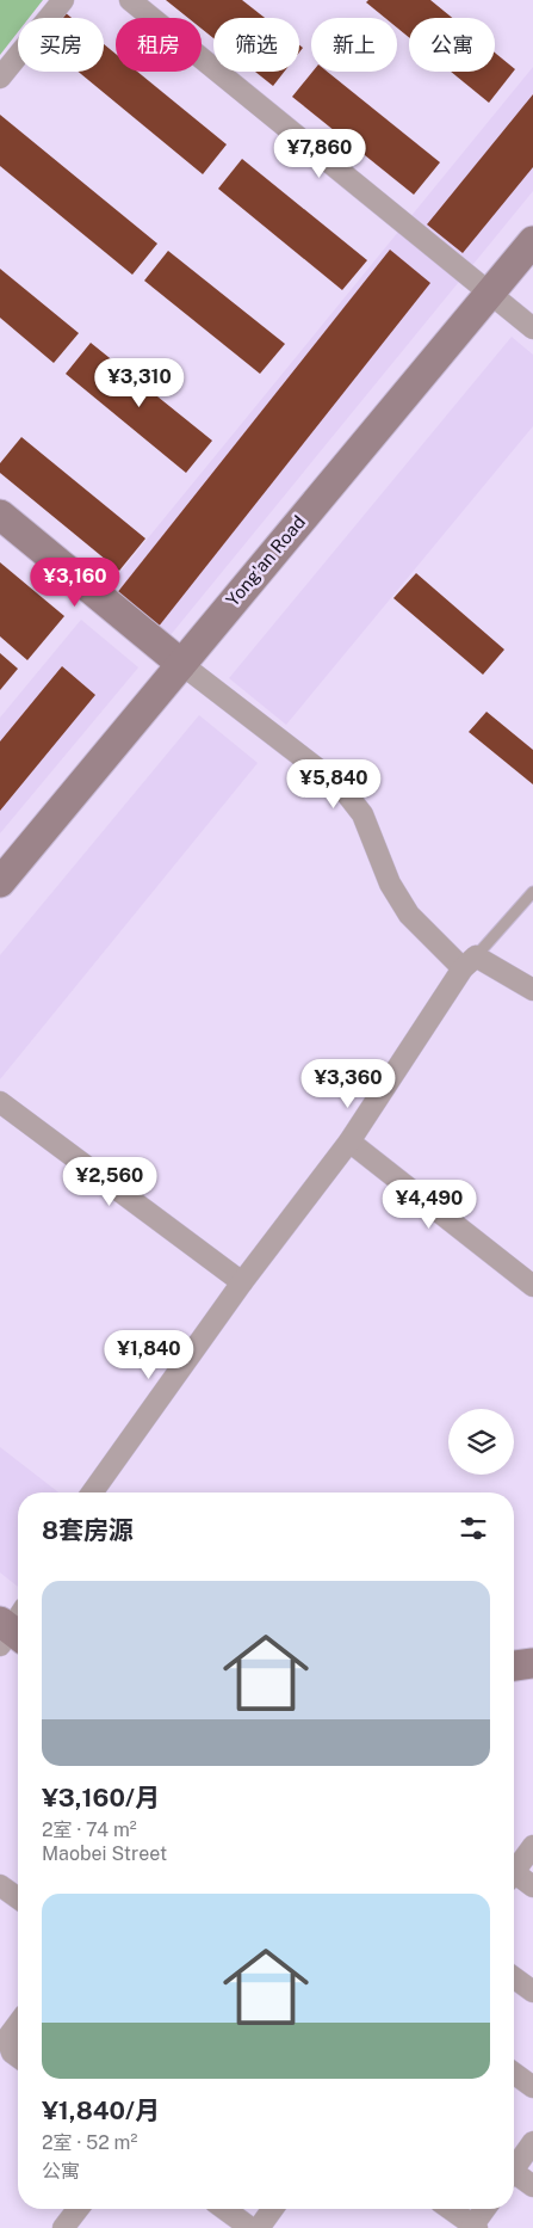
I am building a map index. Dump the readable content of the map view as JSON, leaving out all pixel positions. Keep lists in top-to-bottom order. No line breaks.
{"streets":{"street":["Yong'an Road"]},"page":{"chip":["买房","租房","筛选","新上","公寓"],"price":["¥7,860","¥3,310","¥3,160","¥5,840","¥3,360","¥2,560","¥4,490","¥1,840"],"heading":"8套房源","list":[{"name":"¥3,160/月","note":"2室 · 74 m² · Maobei Street"},{"name":"¥1,840/月","note":"2室 · 52 m² · 公寓"}]}}
